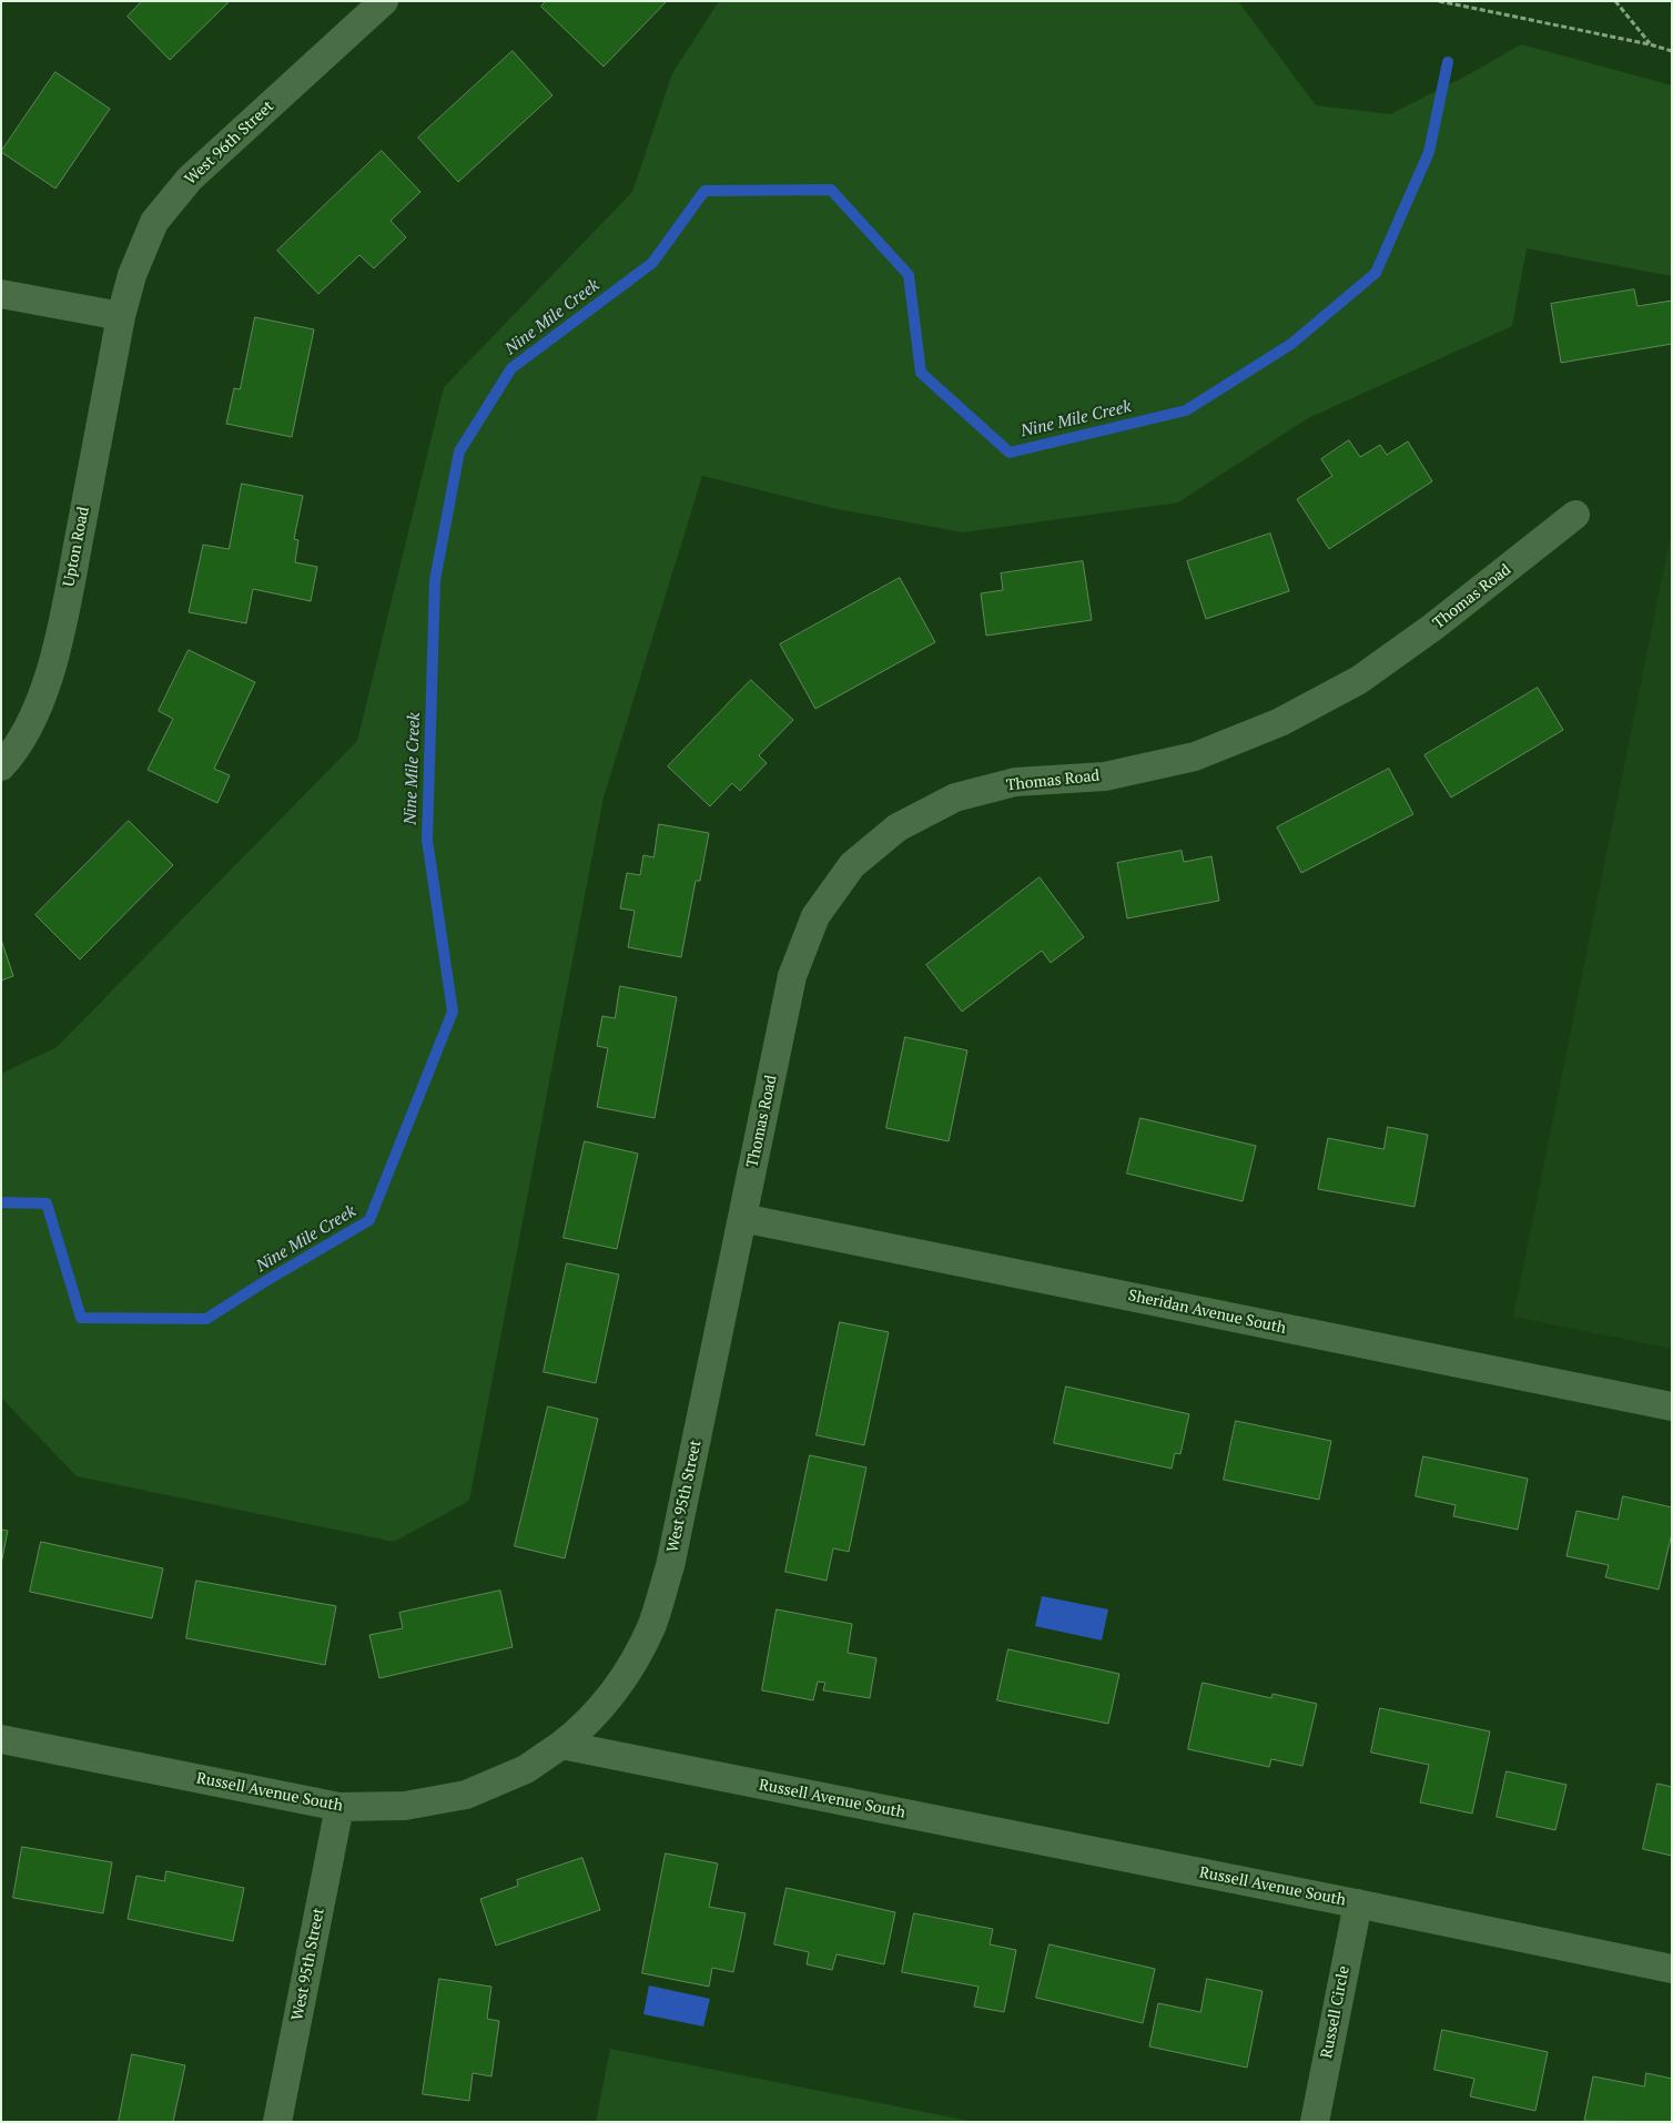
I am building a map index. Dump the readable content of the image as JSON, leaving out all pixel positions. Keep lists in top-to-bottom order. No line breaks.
{"streets":{"street":["West 96th Street","Upton Road","Thomas Road","Sheridan Avenue South","West 95th Street","Russell Avenue South","Russell Circle"]},"crossings":[["West 96th Street","Upton Road"],["Thomas Road","Sheridan Avenue South"],["Thomas Road","West 95th Street"],["Sheridan Avenue South","West 95th Street"],["West 95th Street","Russell Avenue South"],["Russell Avenue South","Russell Circle"]],"water":["Nine Mile Creek"]}
